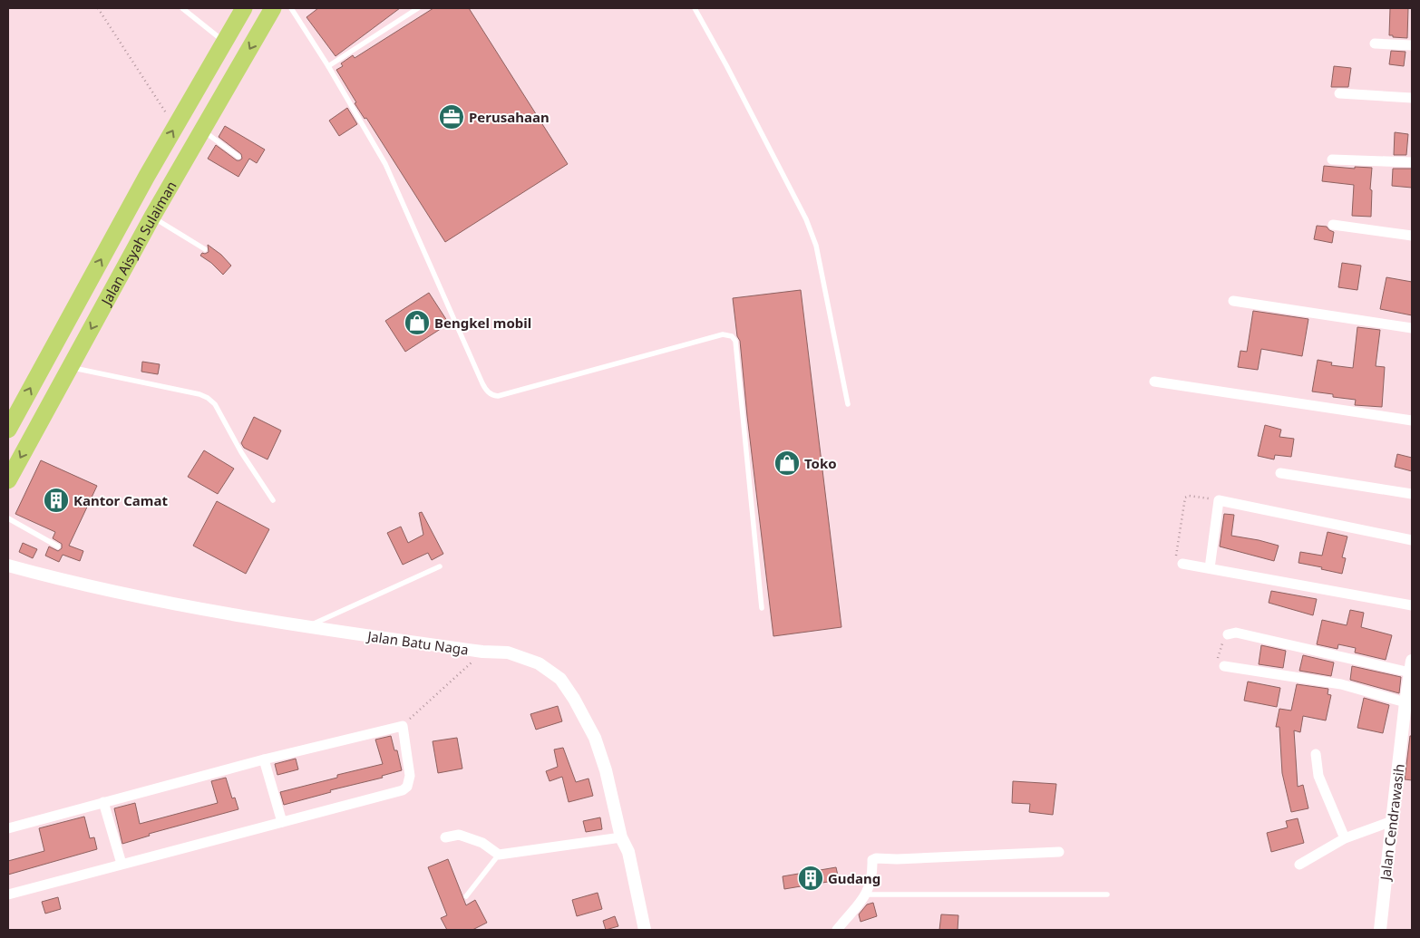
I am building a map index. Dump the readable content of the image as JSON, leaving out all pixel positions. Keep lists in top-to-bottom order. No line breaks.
{"streets":{"highway":["Jalan Aisyah Sulaiman"],"street":["Jalan Batu Naga","Jalan Cendrawasih"]},"places":{"office":["Perusahaan"],"shop":["Bengkel mobil","Toko"],"building":["Kantor Camat","Gudang"]}}
